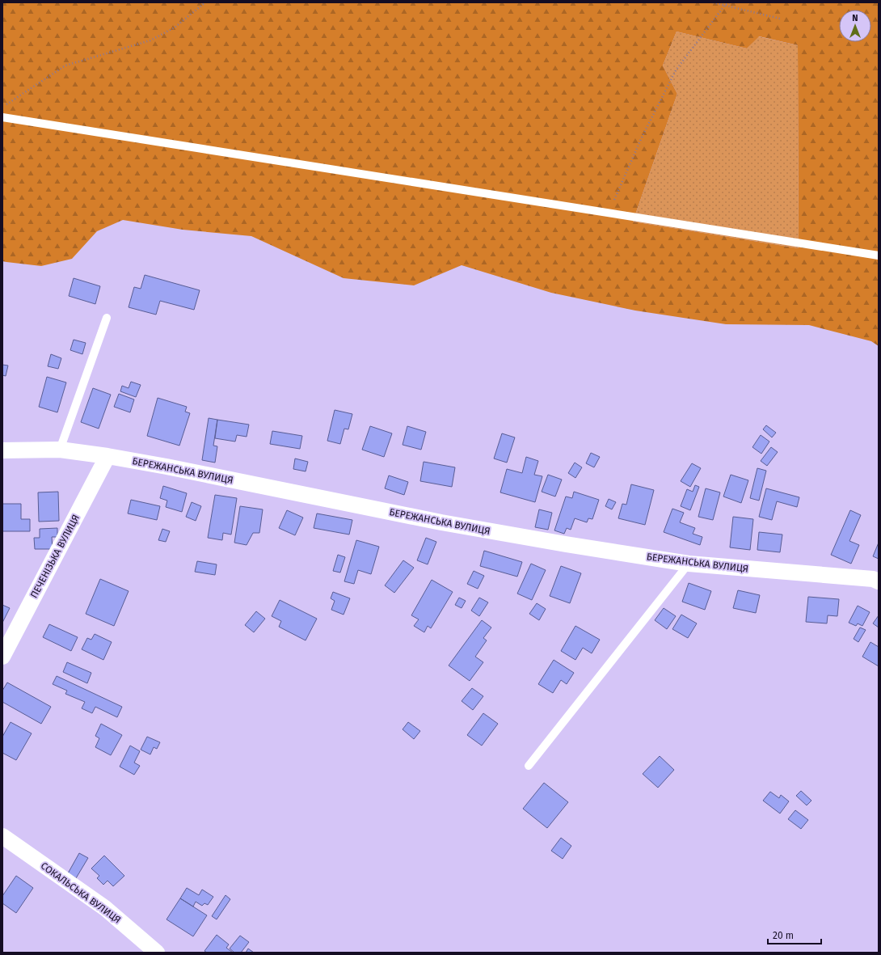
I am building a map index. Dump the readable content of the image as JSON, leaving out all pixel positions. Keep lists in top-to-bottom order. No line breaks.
{"streets":{"street":["БЕРЕЖАНСЬКА ВУЛИЦЯ","ПЕЧЕНІЗЬКА ВУЛИЦЯ","СОКАЛЬСЬКА ВУЛИЦЯ"]},"crossings":[["БЕРЕЖАНСЬКА ВУЛИЦЯ","ПЕЧЕНІЗЬКА ВУЛИЦЯ"]],"scale_bar":"20 m","north":"top"}
